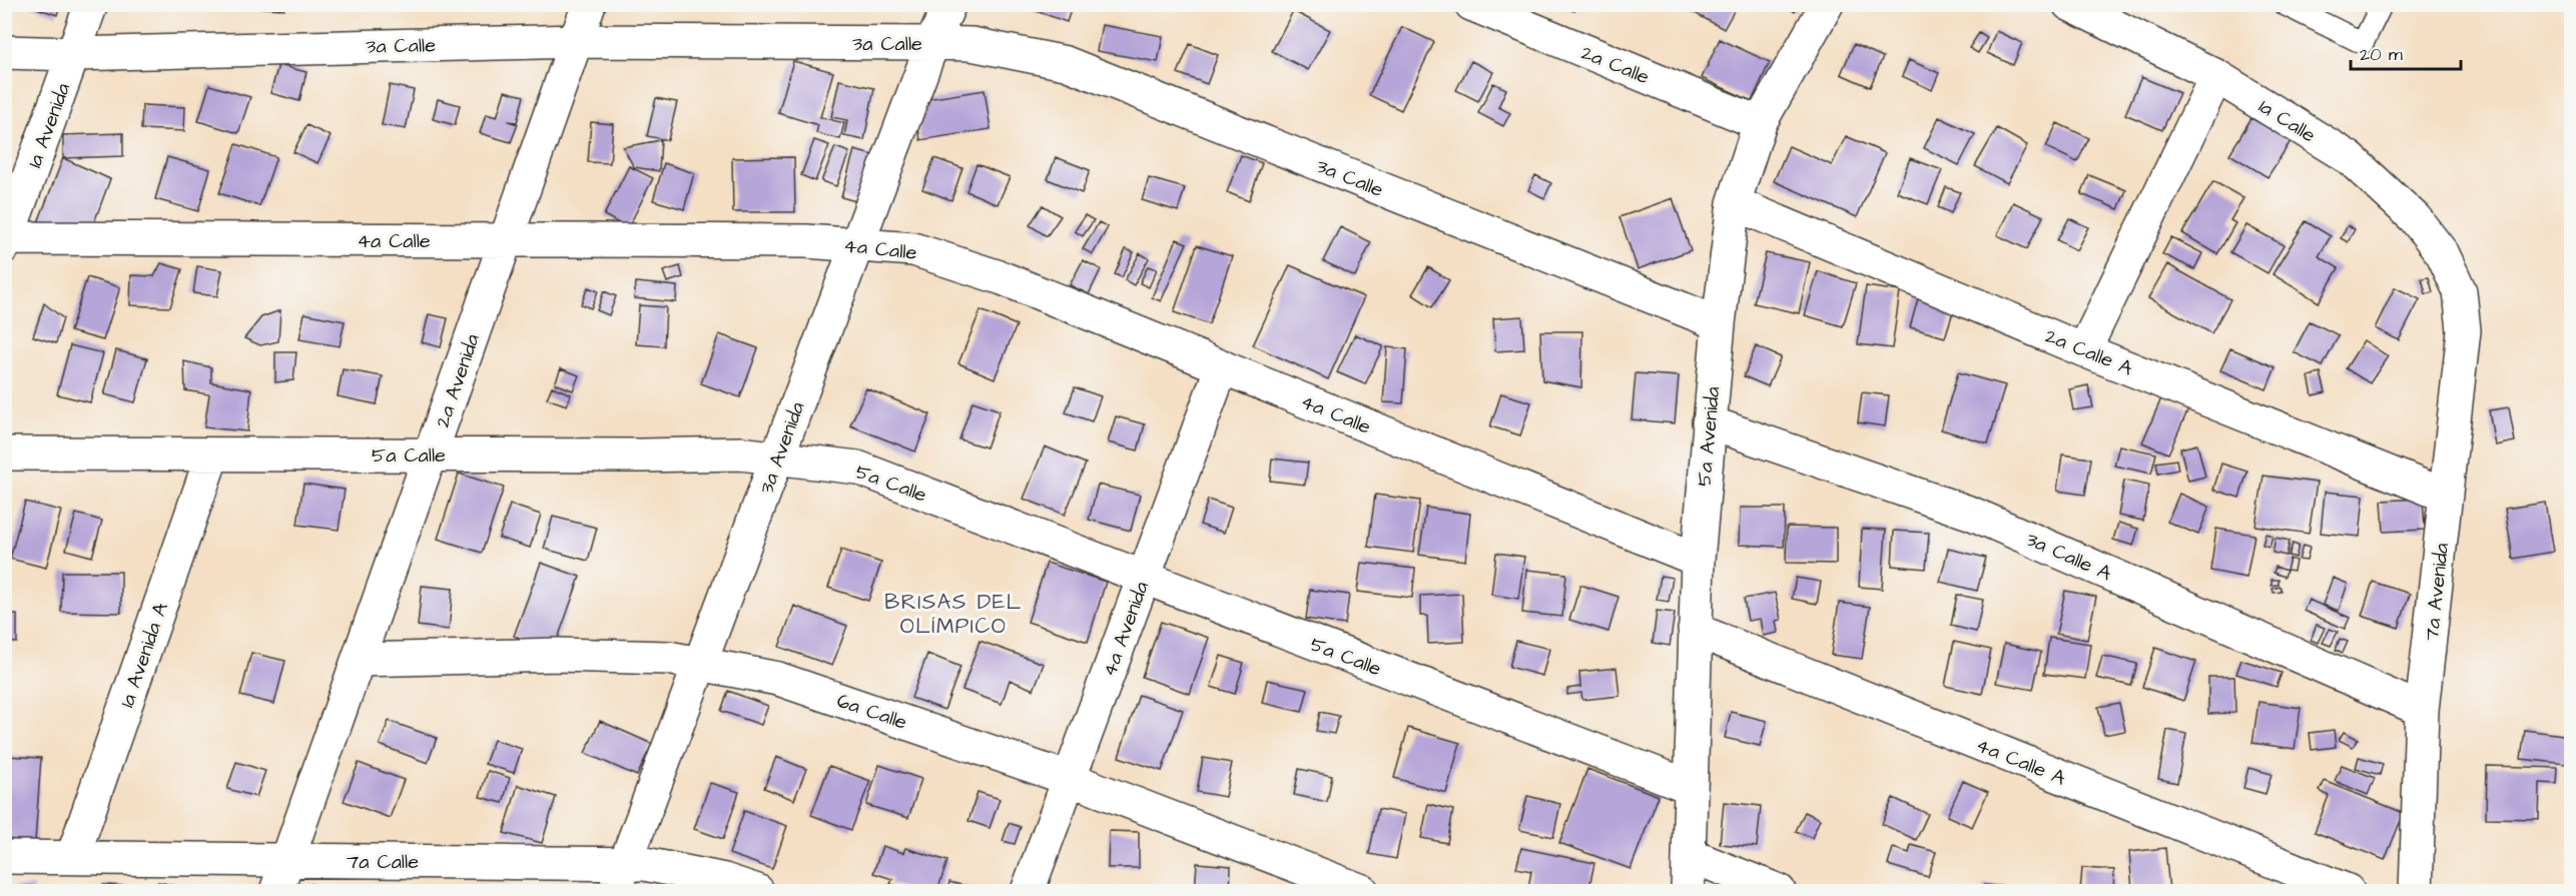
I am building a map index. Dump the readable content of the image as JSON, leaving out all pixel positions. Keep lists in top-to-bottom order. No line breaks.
{"streets":{"street":["3a Calle","2a Calle","1a Calle","1a Avenida","4a Calle","2a Calle A","2a Avenida","5a Avenida","3a Avenida","5a Calle","3a Calle A","7a Avenida","4a Avenida","1a Avenida A","6a Calle","4a Calle A","7a Calle"]},"crossings":[["3a Calle","1a Avenida"],["3a Calle","2a Avenida"],["3a Calle","5a Avenida"],["3a Calle","3a Avenida"],["2a Calle","5a Avenida"],["1a Calle","7a Avenida"],["1a Avenida","4a Calle"],["4a Calle","2a Avenida"],["4a Calle","5a Avenida"],["4a Calle","3a Avenida"],["4a Calle","4a Avenida"],["2a Calle A","5a Avenida"],["2a Calle A","7a Avenida"],["2a Avenida","5a Calle"],["2a Avenida","6a Calle"],["2a Avenida","7a Calle"],["5a Avenida","5a Calle"],["5a Avenida","3a Calle A"],["5a Avenida","4a Calle A"],["3a Avenida","5a Calle"],["3a Avenida","6a Calle"],["3a Avenida","7a Calle"],["5a Calle","4a Avenida"],["5a Calle","1a Avenida A"],["3a Calle A","7a Avenida"],["4a Avenida","6a Calle"],["1a Avenida A","7a Calle"]],"districts":["BRISAS DEL OLÍMPICO"],"scale_bar":"20 m"}
